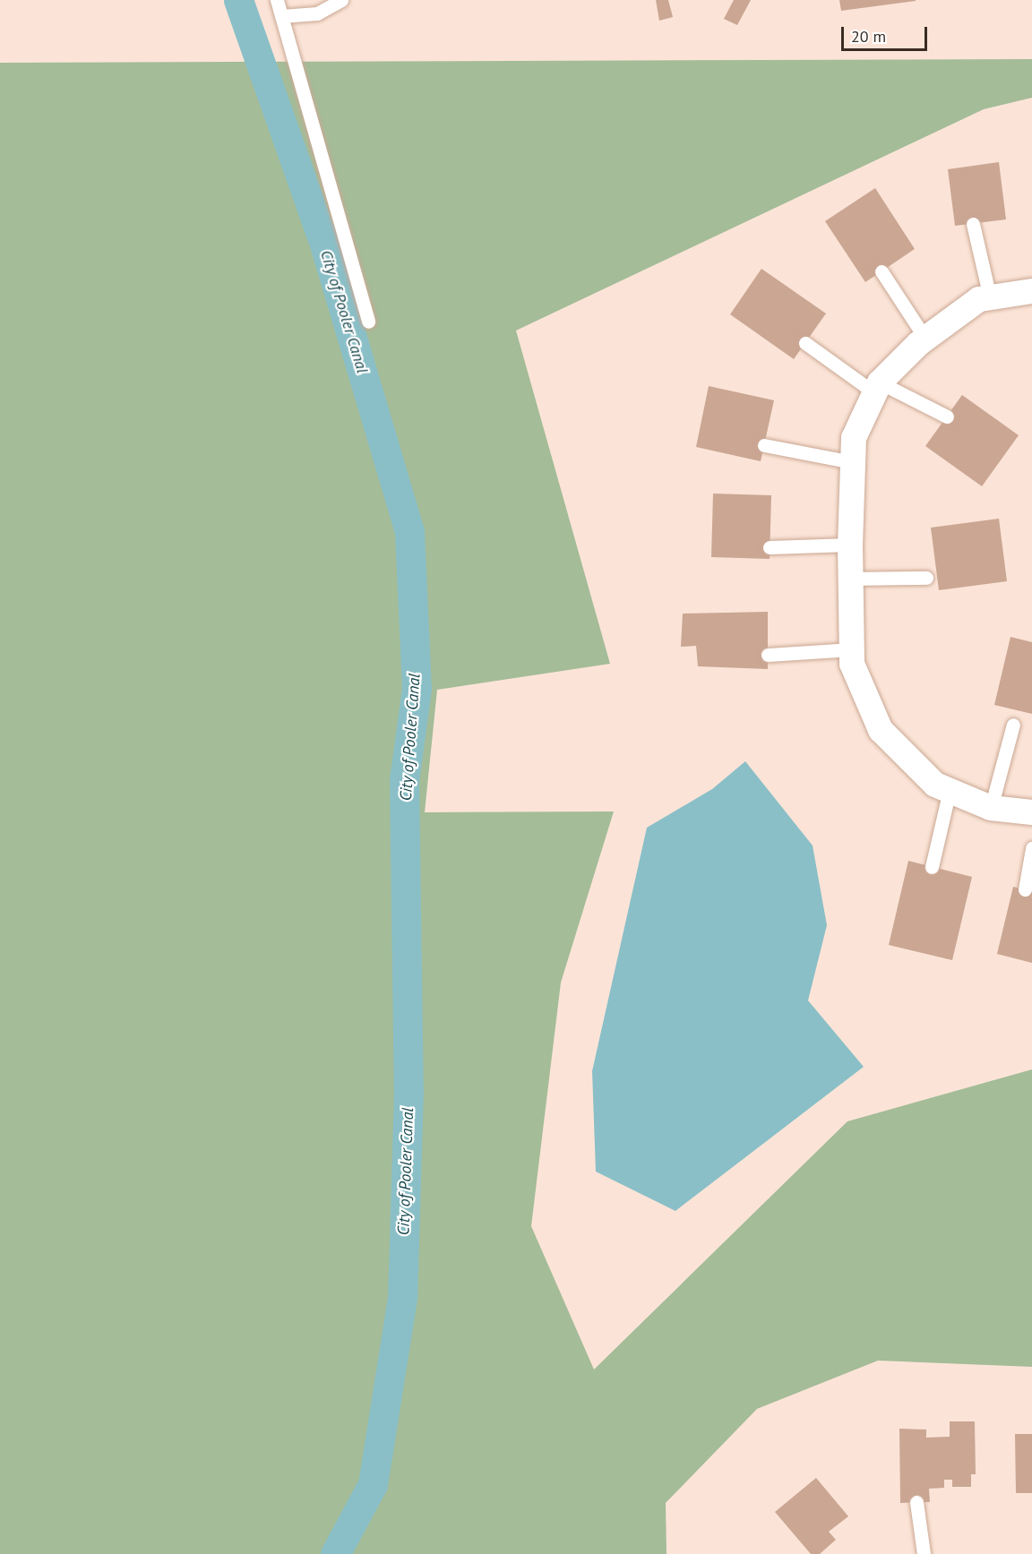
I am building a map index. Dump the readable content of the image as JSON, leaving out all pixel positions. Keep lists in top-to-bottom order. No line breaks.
{"water":["City of Pooler Canal"],"scale_bar":"20 m"}
